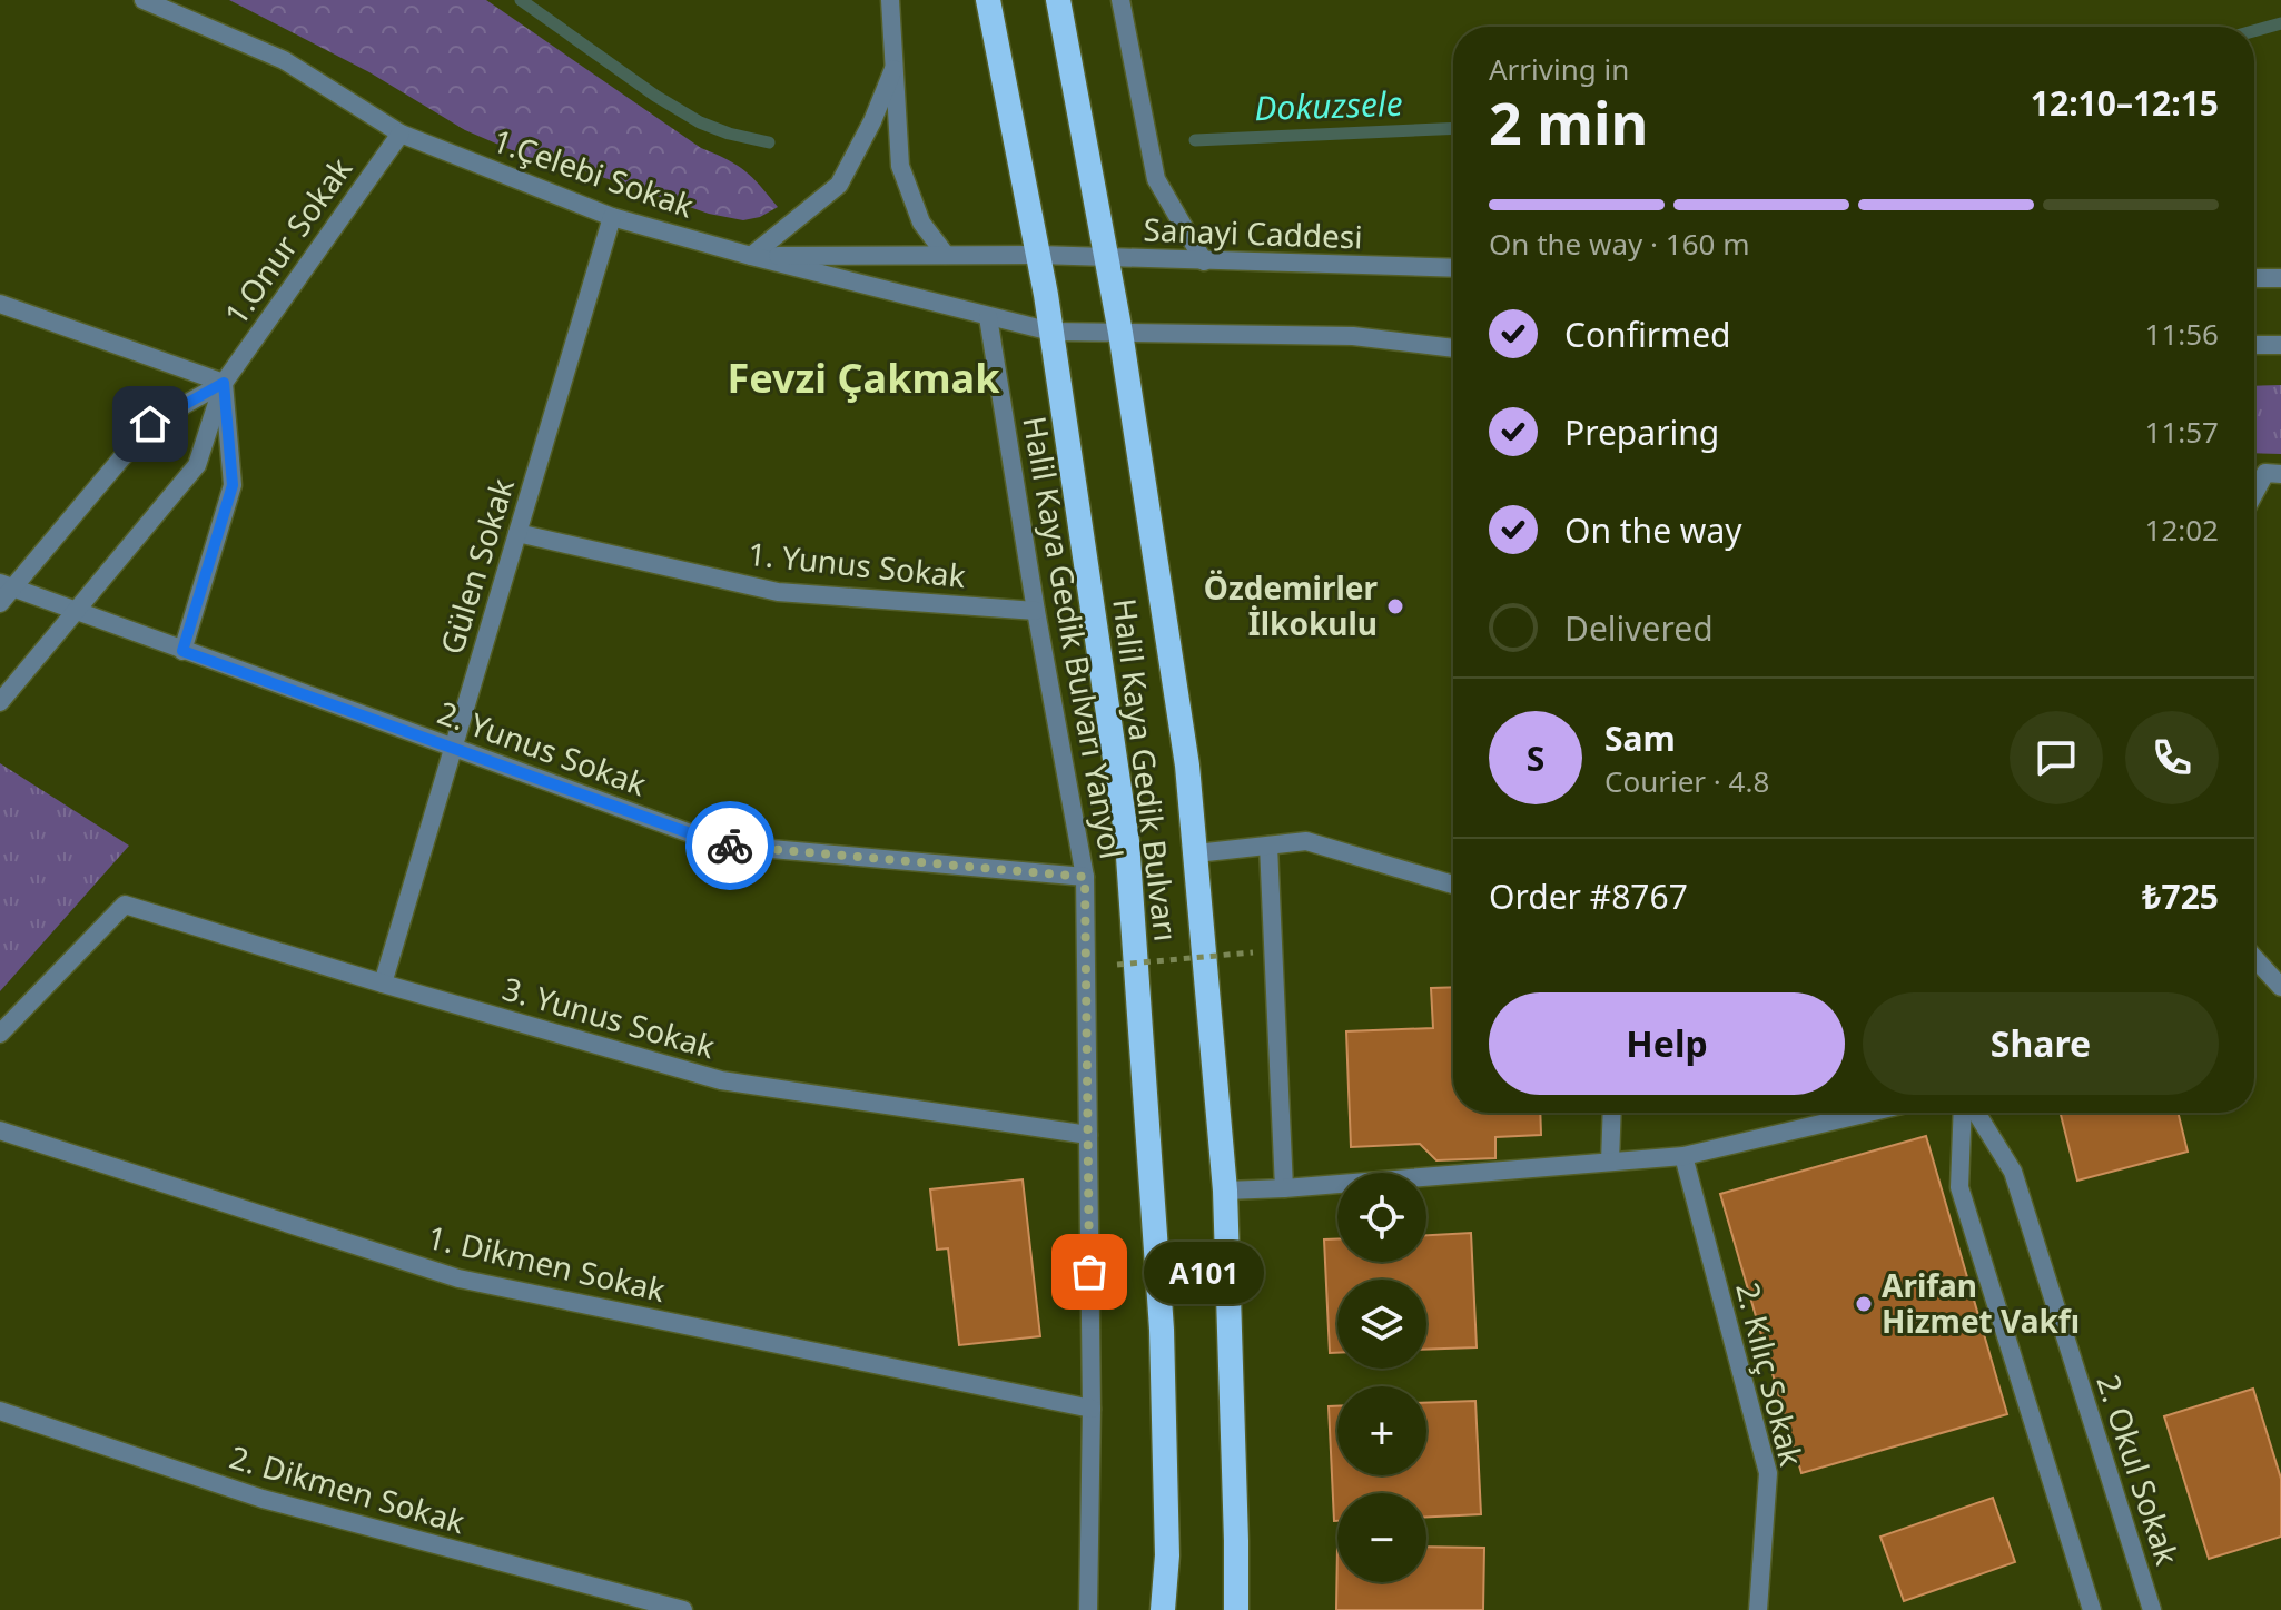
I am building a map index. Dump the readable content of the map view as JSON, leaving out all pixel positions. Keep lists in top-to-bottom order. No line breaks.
{"streets":{"highway":["Halil Kaya Gedik Bulvarı"],"street":["1.Çelebi Sokak","Sanayi Caddesi","1.Onur Sokak","1. Yunus Sokak","Gülen Sokak","Halil Kaya Gedik Bulvarı Yanyol","2. Yunus Sokak","3. Yunus Sokak","1. Dikmen Sokak","2. Kılıç Sokak","2. Okul Sokak","2. Dikmen Sokak"]},"crossings":[["1.Çelebi Sokak","Sanayi Caddesi"],["1.Çelebi Sokak","1.Onur Sokak"],["1.Çelebi Sokak","Gülen Sokak"],["1.Çelebi Sokak","Halil Kaya Gedik Bulvarı Yanyol"],["1.Çelebi Sokak","Halil Kaya Gedik Bulvarı"],["Sanayi Caddesi","Halil Kaya Gedik Bulvarı"],["1.Onur Sokak","2. Yunus Sokak"],["1. Yunus Sokak","Gülen Sokak"],["1. Yunus Sokak","Halil Kaya Gedik Bulvarı Yanyol"],["Gülen Sokak","2. Yunus Sokak"],["Gülen Sokak","3. Yunus Sokak"],["Halil Kaya Gedik Bulvarı Yanyol","2. Yunus Sokak"],["Halil Kaya Gedik Bulvarı Yanyol","3. Yunus Sokak"],["Halil Kaya Gedik Bulvarı Yanyol","1. Dikmen Sokak"]],"districts":["Fevzi Çakmak"],"water":["Dokuzsele"],"places":["Özdemirler İlkokulu","A101","Arifan Hizmet Vakfı"],"page":{"heading":["2 min","Arriving in","12:10–12:15"],"panel":["Sam","Courier · 4.8","Order #8767","₺725"],"bar":"On the way · 160 m","list":[["Confirmed","11:56"],["Preparing","11:57"],["On the way","12:02"],"Delivered"],"round":"S","buttons":["Help","Share"],"map_buttons":["+","−"],"bubble":"A101"}}
